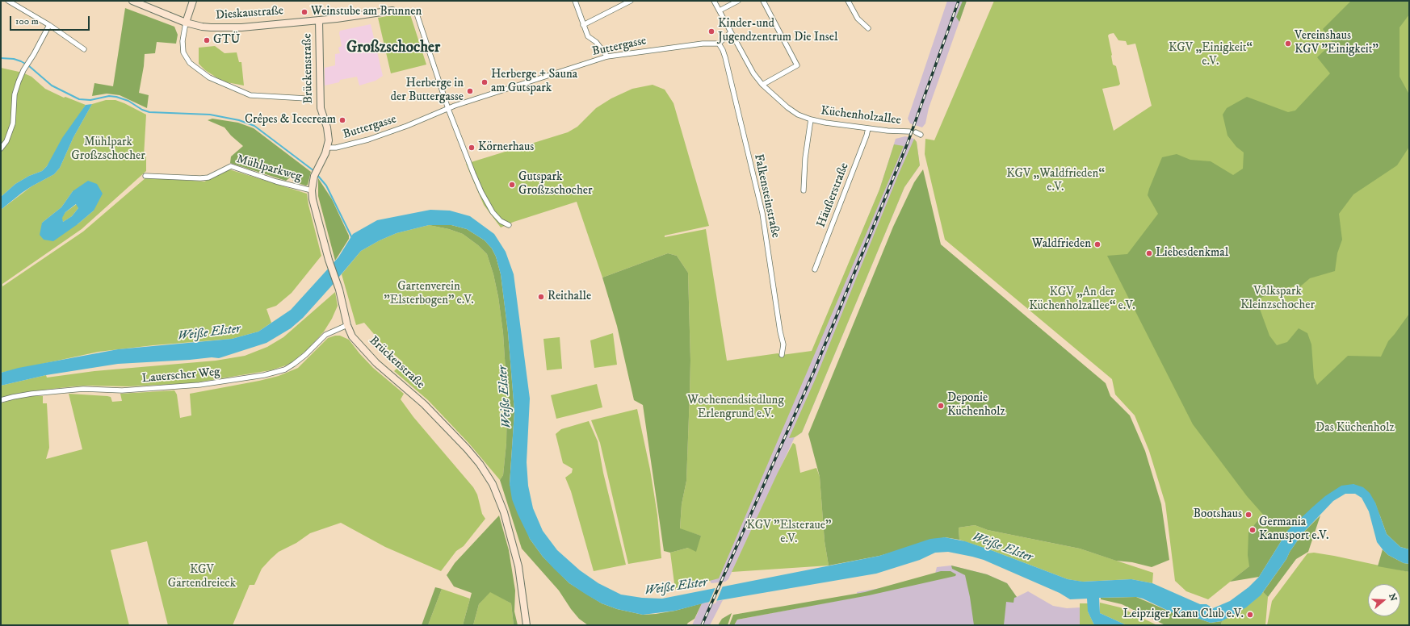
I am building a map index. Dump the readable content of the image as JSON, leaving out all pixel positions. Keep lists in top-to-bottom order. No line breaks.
{"streets":{"main road":["Dieskaustraße","Brückenstraße"],"street":["Buttergasse","Küchenholzallee","Mühlparkweg","Häußerstraße","Falkensteinstraße","Lauerscher Weg"]},"crossings":[["Dieskaustraße","Brückenstraße"],["Buttergasse","Brückenstraße"],["Buttergasse","Falkensteinstraße"],["Brückenstraße","Mühlparkweg"],["Brückenstraße","Lauerscher Weg"],["Küchenholzallee","Häußerstraße"]],"districts":["Großzschocher"],"water":["Weiße Elster"],"parks":["KGV „Einigkeit“ e.V.","Mühlpark Großzschocher","KGV „Waldfrieden“ e.V.","Gartenverein \"Elsterbogen\" e.V.","Volkspark Kleinzschocher","KGV „An der Küchenholzallee“ e.V.","Wochenendsiedlung Erlengrund e.V.","Das Küchenholz","KGV \"Elsteraue\" e.V.","KGV Gärtendreieck"],"places":["Weinstube am Brunnen","Kinder-und Jugendzentrum Die Insel","GTÜ","Vereinshaus KGV \"Einigkeit\"","Herberge + Sauna am Gutspark","Herberge in der Buttergasse","Crêpes & Icecream","Körnerhaus","Gutspark Großzschocher","Waldfrieden","Liebesdenkmal","Reithalle","Deponie Küchenholz","Bootshaus","Germania Kanusport e.V.","Leipziger Kanu Club e.V."],"scale_bar":"100 m","north":"right"}
